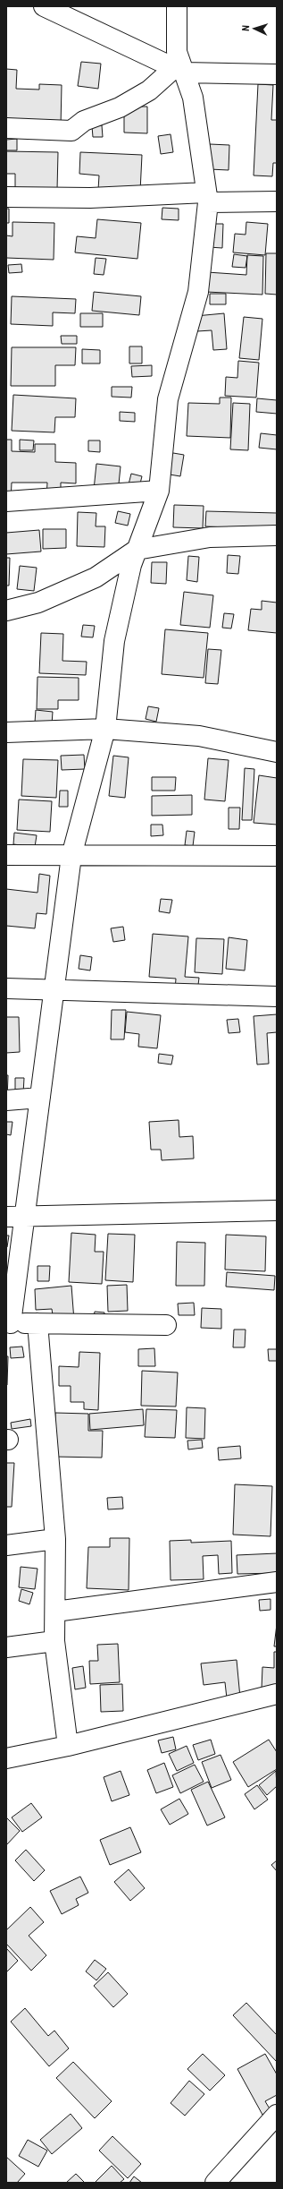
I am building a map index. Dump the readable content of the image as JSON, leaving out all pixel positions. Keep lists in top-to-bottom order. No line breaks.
{"north":"left"}
